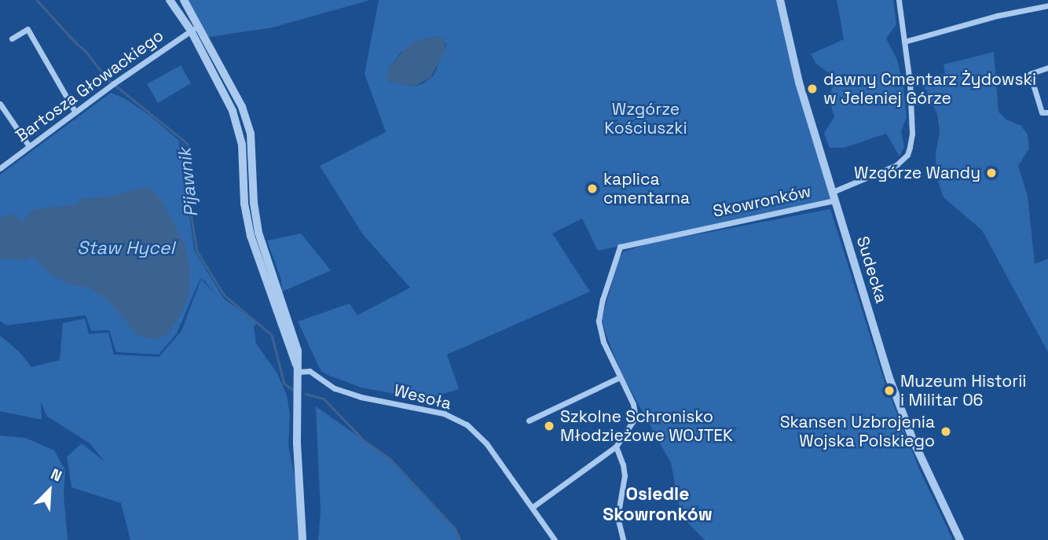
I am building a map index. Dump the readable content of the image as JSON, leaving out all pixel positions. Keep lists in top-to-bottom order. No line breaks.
{"streets":{"street":["Bartosza Głowackiego","Skowronków","Sudecka","Wesoła"]},"crossings":[["Skowronków","Sudecka"],["Skowronków","Wesoła"]],"districts":["Osiedle Skowronków"],"water":["Pijawnik","Staw Hycel"],"parks":["Wzgórze Kościuszki"],"places":["dawny Cmentarz Żydowski w Jeleniej Górze","Wzgórze Wandy","kaplica cmentarna","Muzeum Historii i Militar 06","Szkolne Schronisko Młodzieżowe WOJTEK","Skansen Uzbrojenia Wojska Polskiego"],"north":"top right"}
